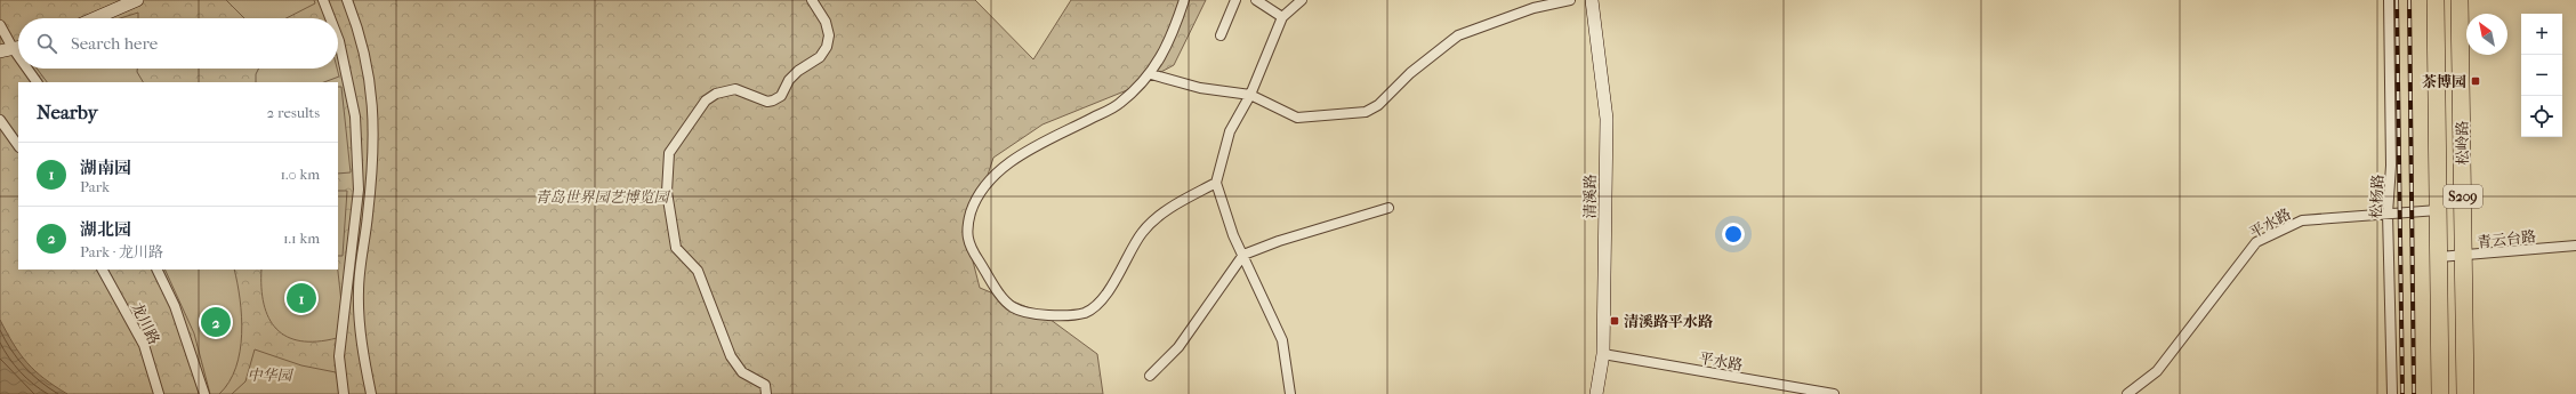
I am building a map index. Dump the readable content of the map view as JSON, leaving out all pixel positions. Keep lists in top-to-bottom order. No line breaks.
{"streets":{"highway":["松岭路","S209"],"street":["清溪路","松杨路","平水路","青云台路","龙川路"]},"crossings":[["松岭路","平水路"],["松岭路","青云台路"],["清溪路","平水路"],["松杨路","平水路"]],"parks":["青岛世界园艺博览园","中华园"],"places":{"transit":["茶博园","清溪路平水路"]},"north":"top left","page":{"map_buttons":["+","−"],"search":"Search here","heading":["Nearby","2 results"],"list":[{"mark":"1","name":"湖南园","note":"Park","value":"1.0 km"},{"mark":"2","name":"湖北园","note":"Park · 龙川路","value":"1.1 km"}],"pins":["1","2"]}}
